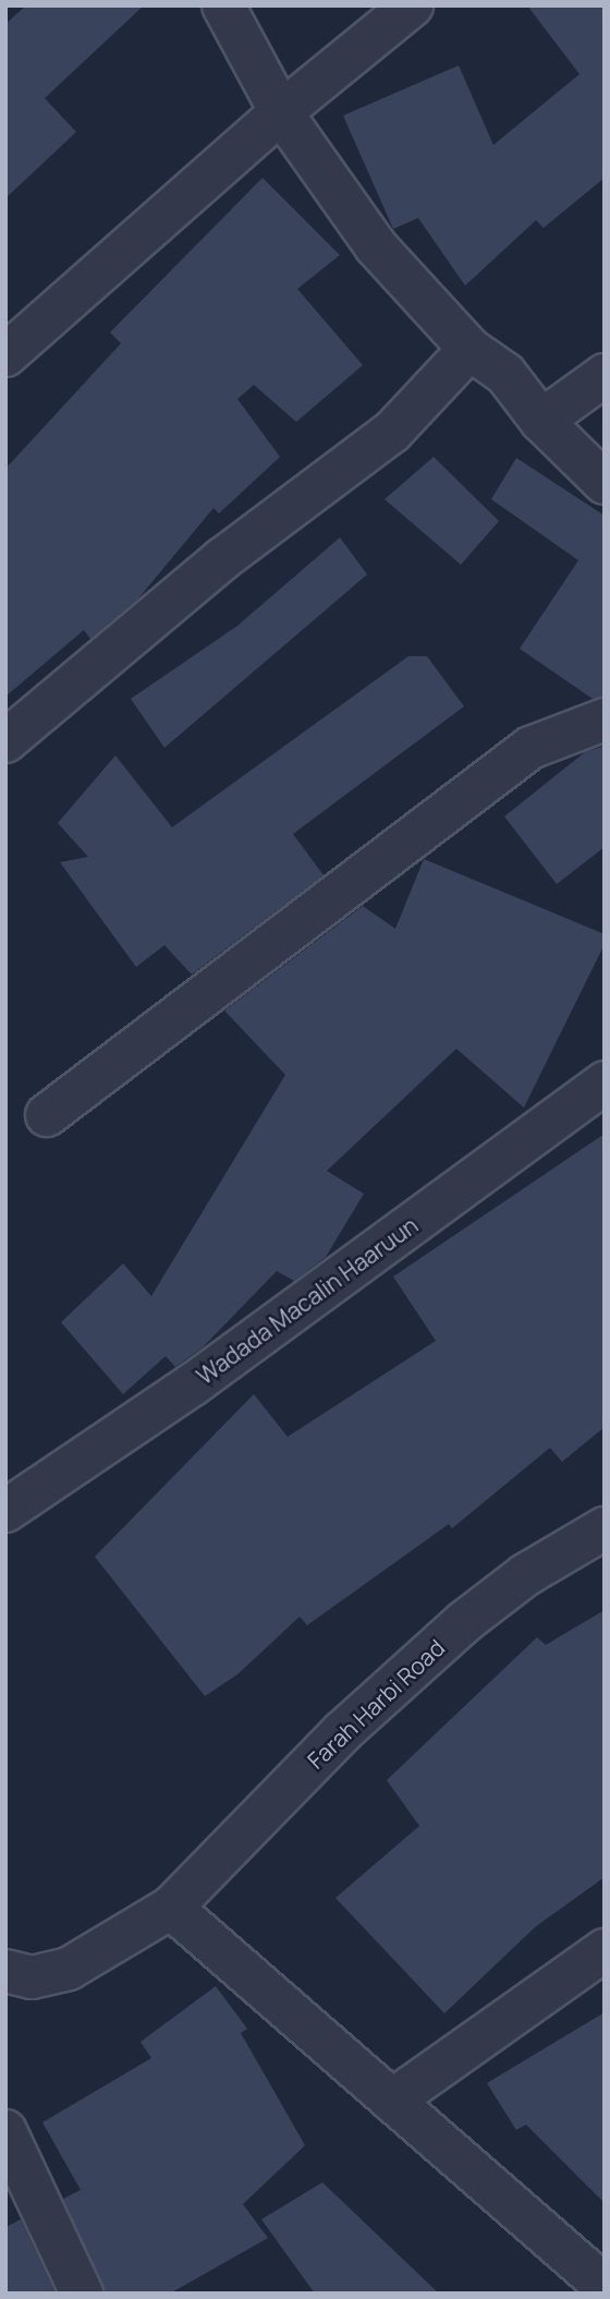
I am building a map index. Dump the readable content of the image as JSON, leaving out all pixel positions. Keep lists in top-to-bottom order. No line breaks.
{"streets":{"street":["Wadada Macalin Haaruun","Farah Harbi Road"]}}
